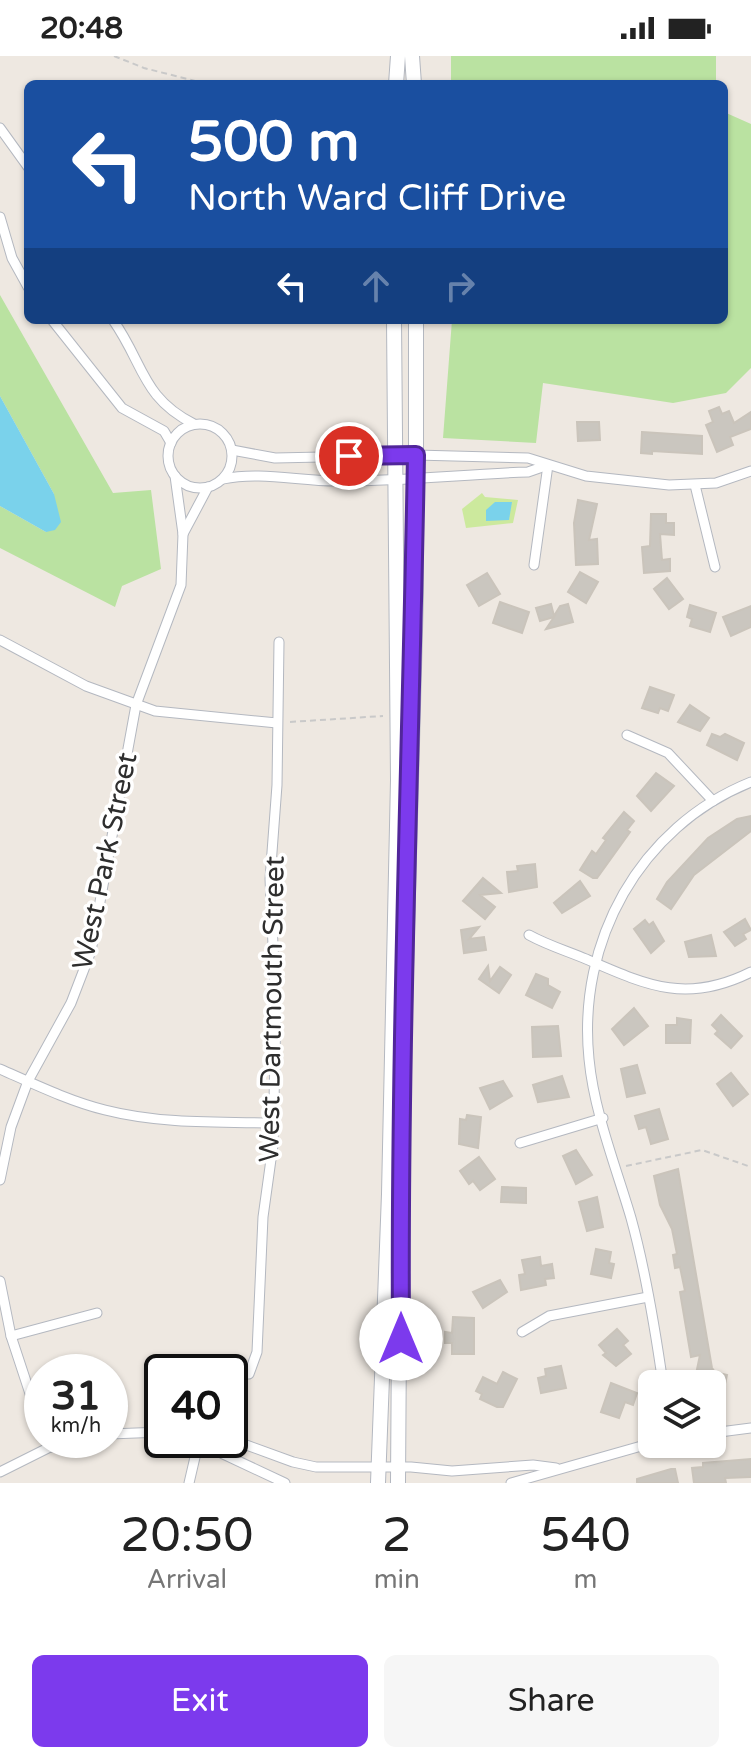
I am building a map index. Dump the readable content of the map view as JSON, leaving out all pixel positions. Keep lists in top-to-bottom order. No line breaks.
{"streets":{"street":["West Park Street","West Dartmouth Street"]},"page":{"status":"20:48","turn":["500 m","North Ward Cliff Drive"],"speed":"31 km/h","limit":"40","eta":["20:50","Arrival","2","min","540","m"],"buttons":["Exit","Share"]}}
